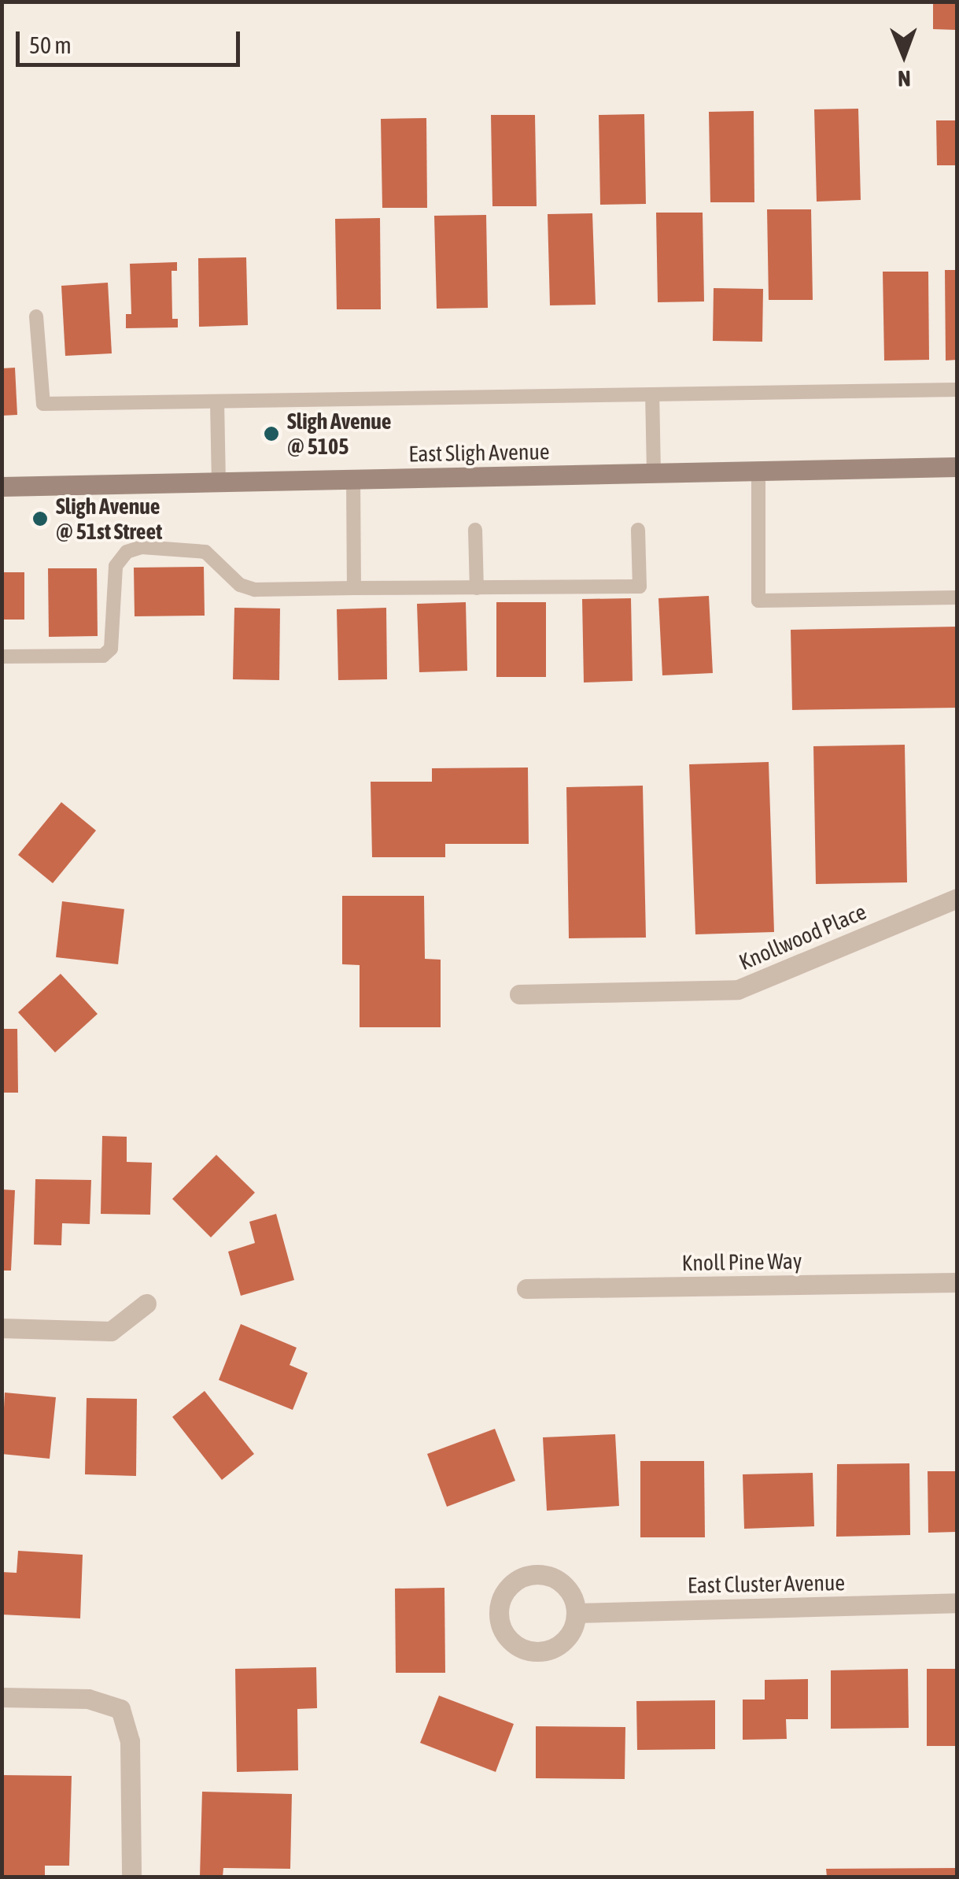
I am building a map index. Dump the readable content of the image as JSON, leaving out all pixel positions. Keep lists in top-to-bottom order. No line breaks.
{"streets":{"street":["East Sligh Avenue","Knollwood Place","Knoll Pine Way","East Cluster Avenue"]},"places":["Sligh Avenue @ 5105","Sligh Avenue @ 51st Street"],"scale_bar":"50 m","north":"bottom"}
